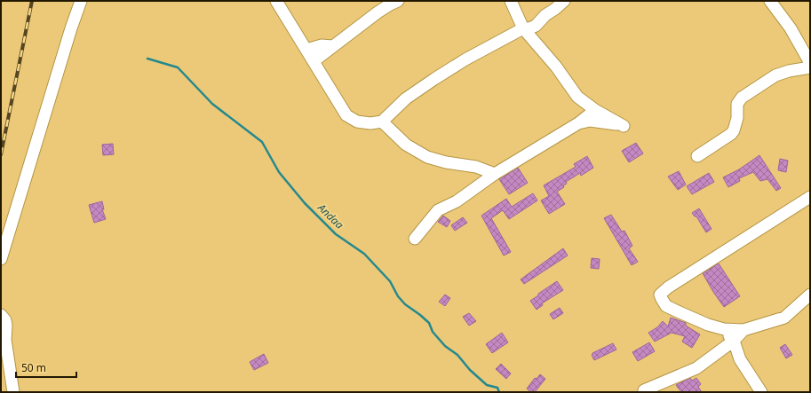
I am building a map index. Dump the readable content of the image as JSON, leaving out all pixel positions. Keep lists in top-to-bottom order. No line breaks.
{"water":["Andaa"],"scale_bar":"50 m"}
